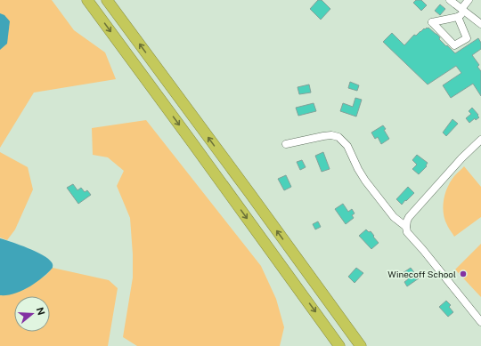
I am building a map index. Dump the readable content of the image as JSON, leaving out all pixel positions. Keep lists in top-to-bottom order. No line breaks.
{"places":["Winecoff School"],"north":"right"}
